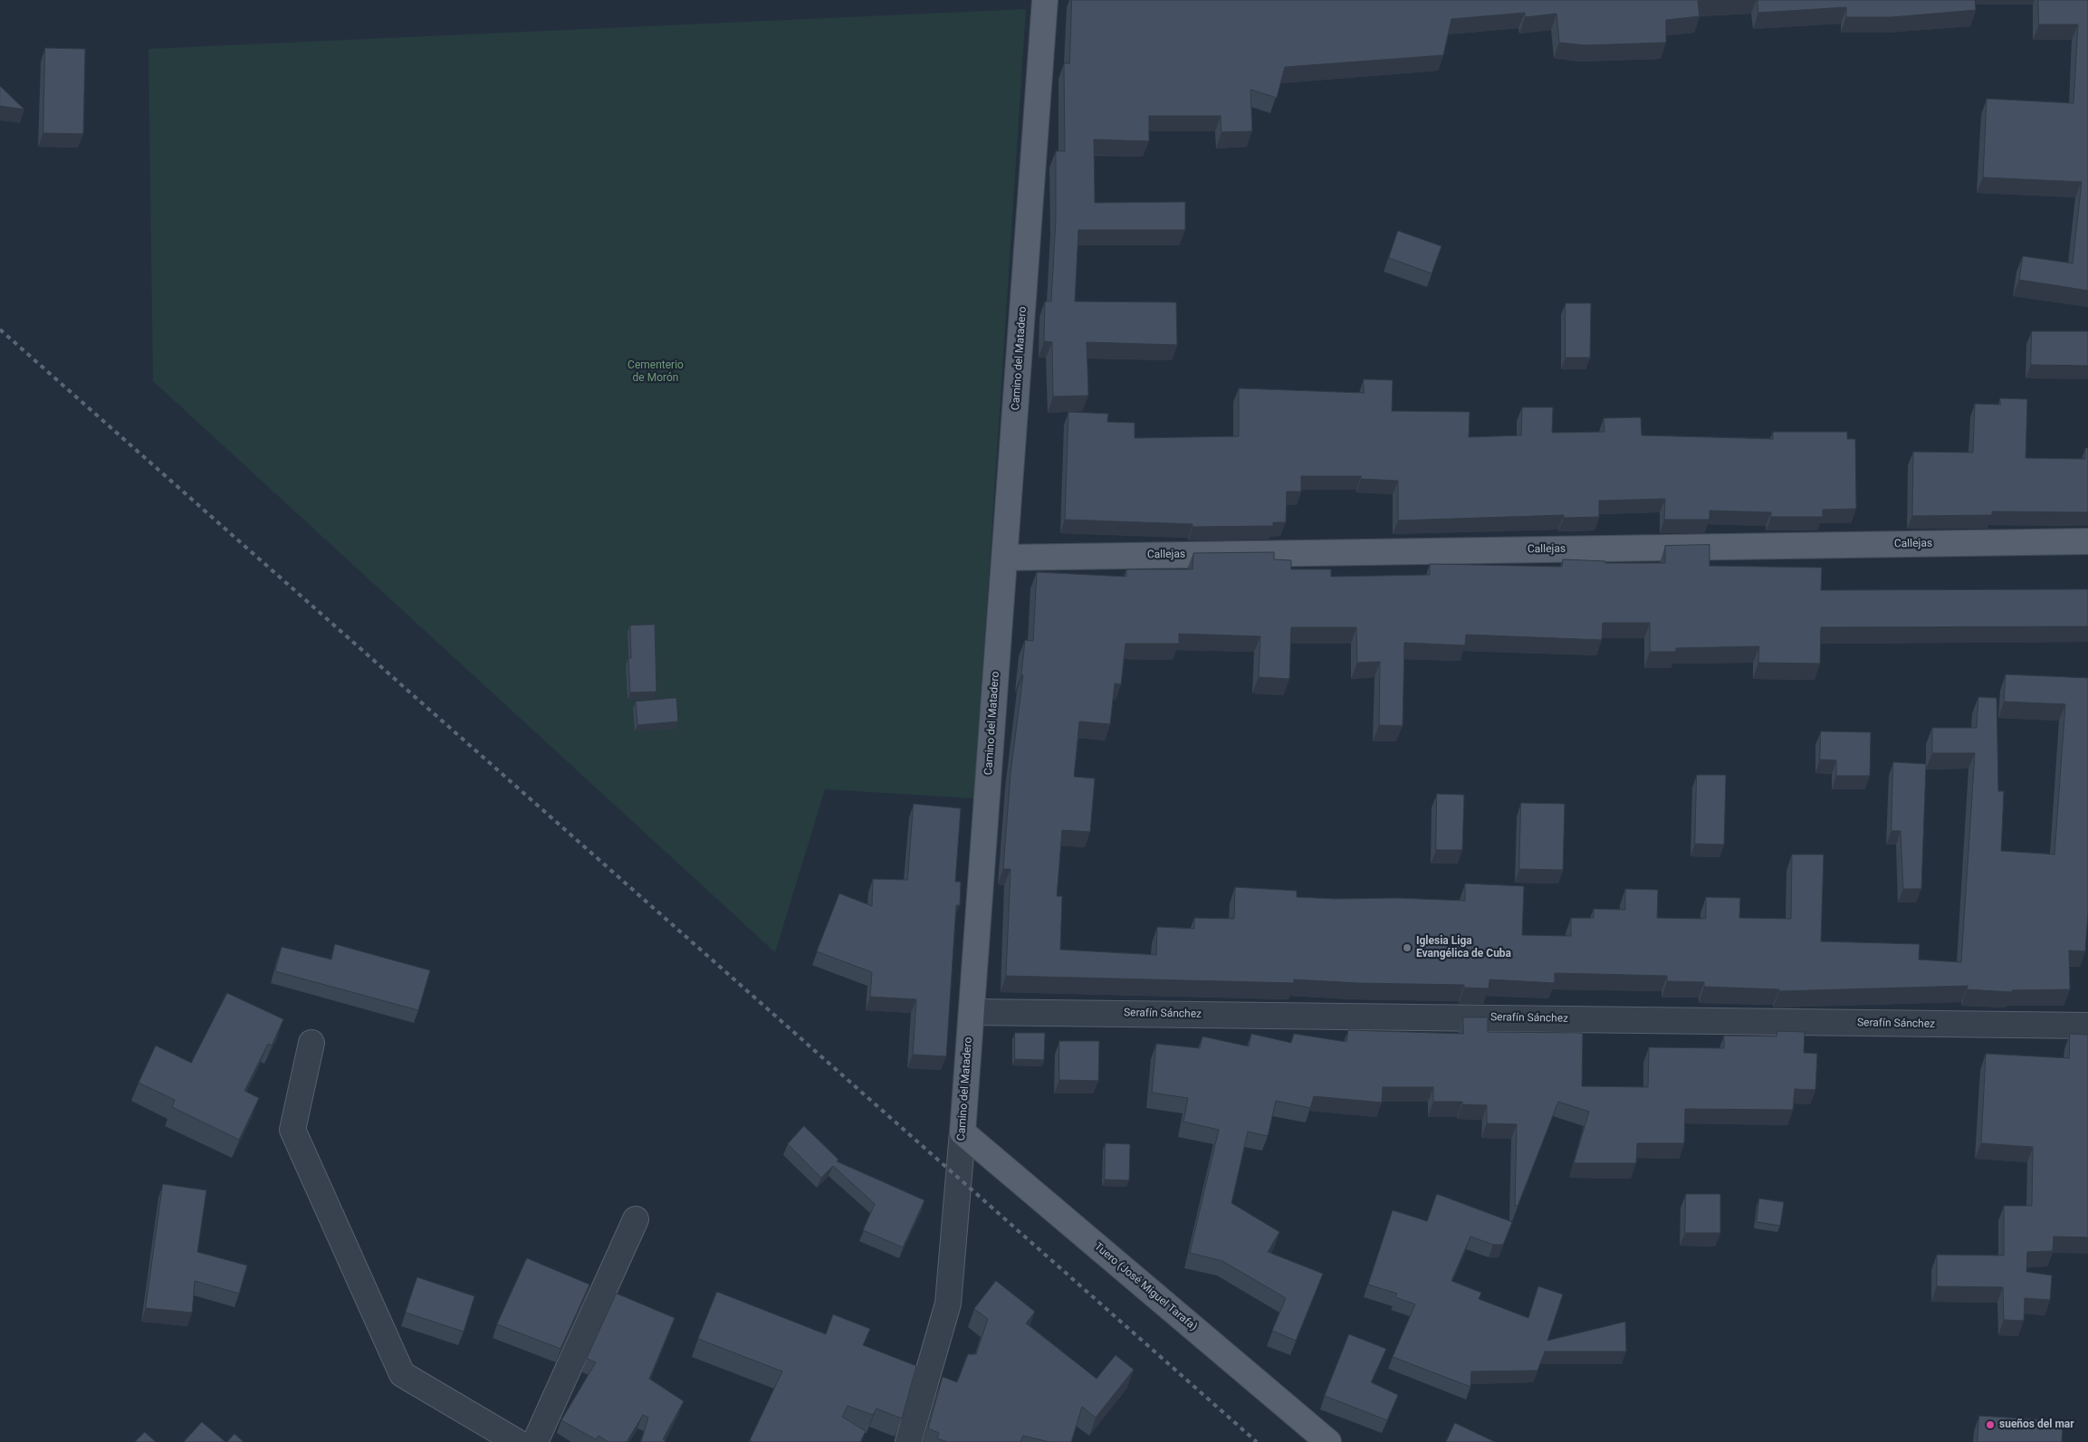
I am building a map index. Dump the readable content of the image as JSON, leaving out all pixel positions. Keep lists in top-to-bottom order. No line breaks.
{"streets":{"main road":["Camino del Matadero","Callejas","Tuero (José Miguel Tarafa)"],"street":["Serafín Sánchez"]},"crossings":[["Camino del Matadero","Callejas"],["Camino del Matadero","Serafín Sánchez"],["Camino del Matadero","Tuero (José Miguel Tarafa)"]],"parks":["Cementerio de Morón"],"places":["Iglesia Liga Evangélica de Cuba","sueños del mar"]}
